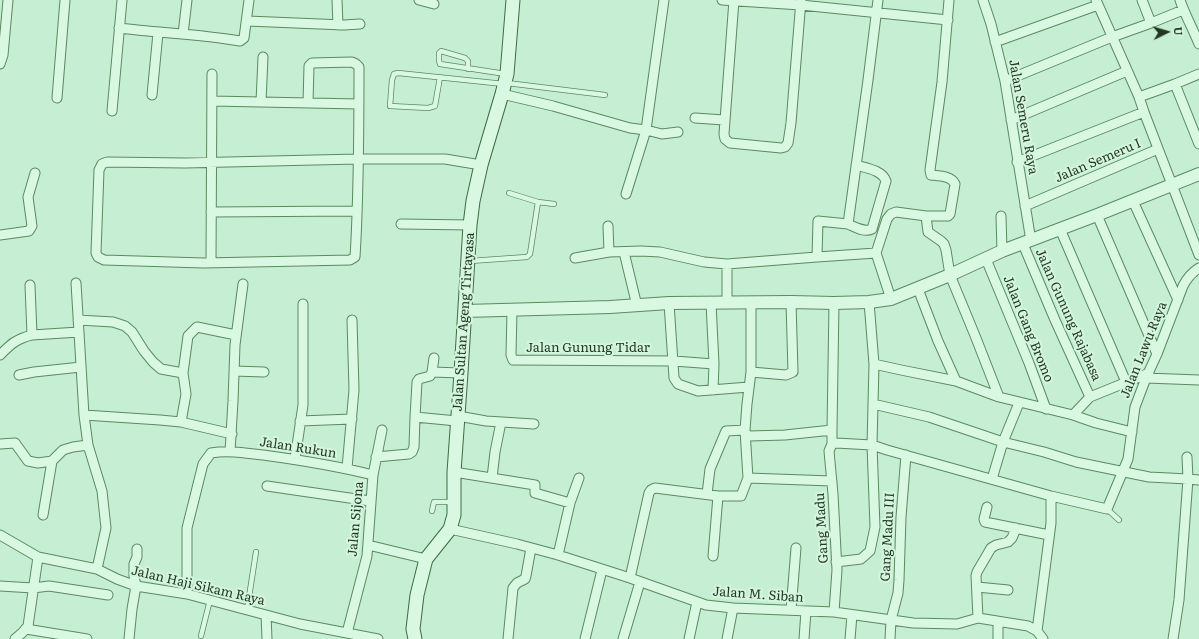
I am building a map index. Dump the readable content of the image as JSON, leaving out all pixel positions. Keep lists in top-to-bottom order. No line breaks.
{"streets":{"main road":["Jalan Sultan Ageng Tirtayasa"],"street":["Jalan Semeru Raya","Jalan Semeru I","Jalan Gunung Rajabasa","Jalan Gang Bromo","Jalan Gunung Tidar","Jalan Lawu Raya","Jalan Rukun","Jalan Sijona","Gang Madu","Gang Madu III","Jalan Haji Sikam Raya","Jalan M. Siban"]},"crossings":[["Jalan Semeru Raya","Jalan Semeru I"],["Jalan Semeru Raya","Jalan Gunung Rajabasa"],["Jalan Sultan Ageng Tirtayasa","Jalan M. Siban"],["Jalan Rukun","Jalan Sijona"],["Jalan Rukun","Jalan Haji Sikam Raya"],["Jalan Sijona","Jalan Haji Sikam Raya"],["Gang Madu","Jalan M. Siban"],["Gang Madu III","Jalan M. Siban"]],"north":"right"}
